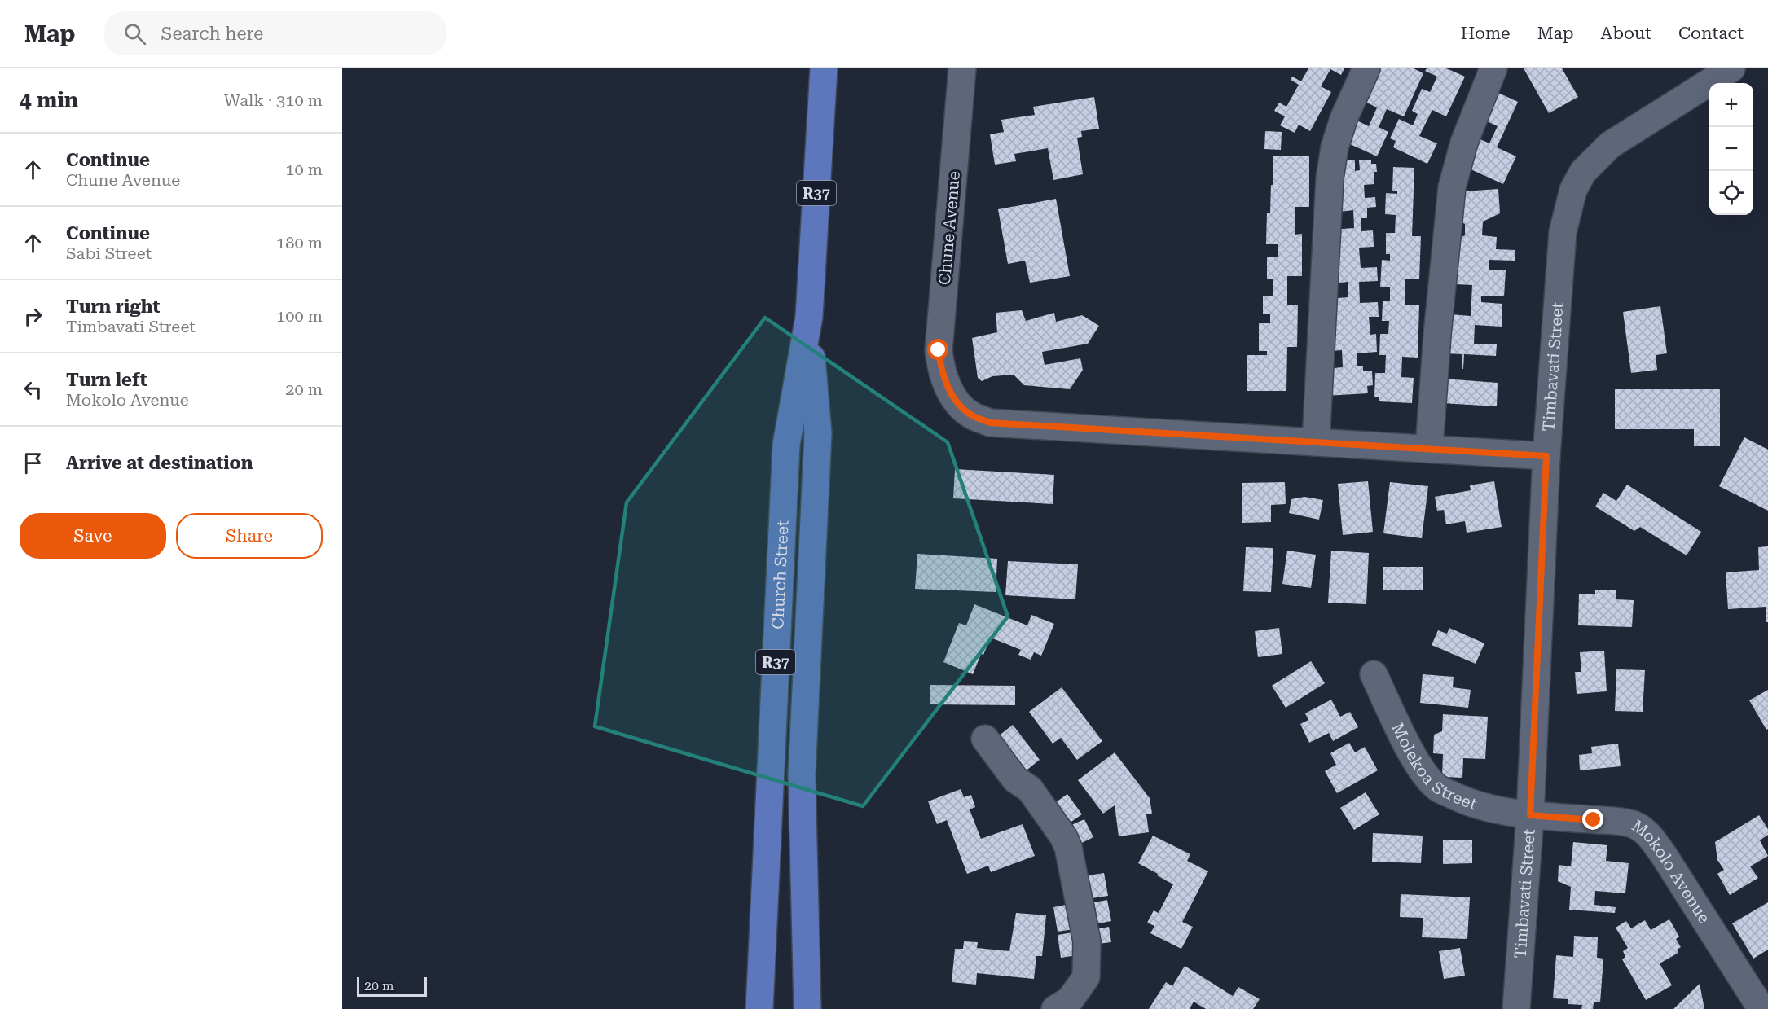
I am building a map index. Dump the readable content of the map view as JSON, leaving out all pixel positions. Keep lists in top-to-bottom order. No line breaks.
{"streets":{"main road":["R37","Church Street"],"street":["Chune Avenue","Timbavati Street","Molekoa Street","Mokolo Avenue"]},"crossings":[["Chune Avenue","Timbavati Street"],["Timbavati Street","Molekoa Street"],["Timbavati Street","Mokolo Avenue"],["Molekoa Street","Mokolo Avenue"]],"scale_bar":"20 m","page":{"header":"Map","search":"Search here","nav":["Home","Map","About","Contact"],"heading":["4 min","Walk · 310 m"],"map_buttons":["+","−"],"list":[["Continue","Chune Avenue","10 m"],["Continue","Sabi Street","180 m"],["Turn right","Timbavati Street","100 m"],["Turn left","Mokolo Avenue","20 m"],"Arrive at destination"],"buttons":["Save","Share"],"scale":"20 m"}}
